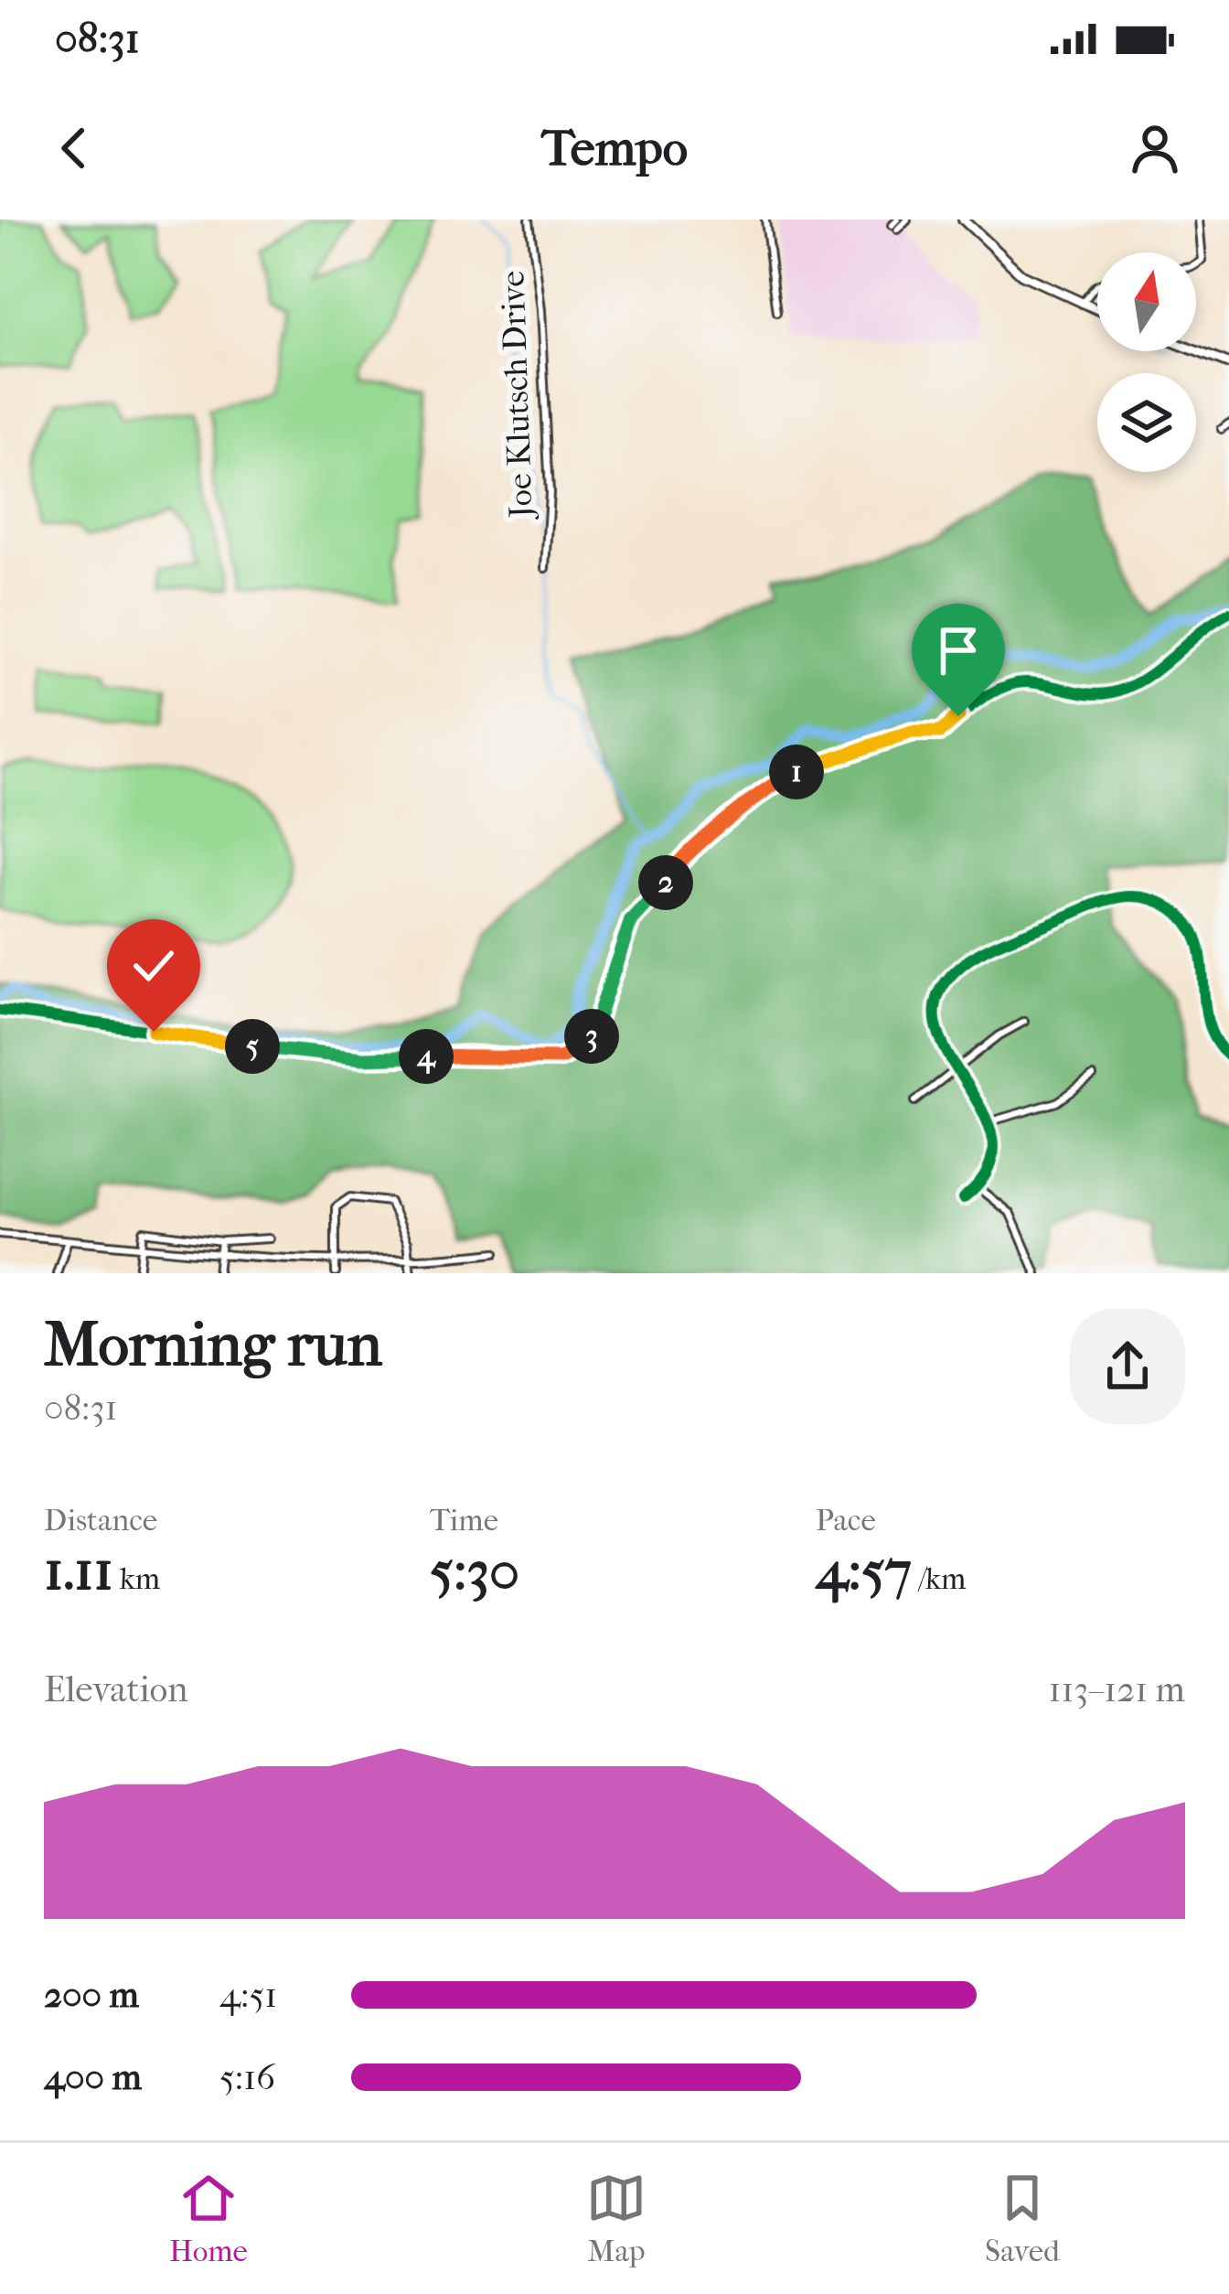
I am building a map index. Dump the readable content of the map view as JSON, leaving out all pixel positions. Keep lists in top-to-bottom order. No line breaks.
{"streets":{"street":["Joe Klutsch Drive"]},"north":"top","page":{"status":"08:31","header":"Tempo","pins":["1","2","3","5","4"],"heading":["Morning run","08:31"],"stats":[["Distance","1.11 km"],["Time","5:30"],["Pace","4:57 /km"]],"chart":["Elevation","113–121 m"],"list":[{"name":"200 m","note":"4:51"},{"name":"400 m","note":"5:16"}],"tabs":["Home","Map","Saved"]}}
